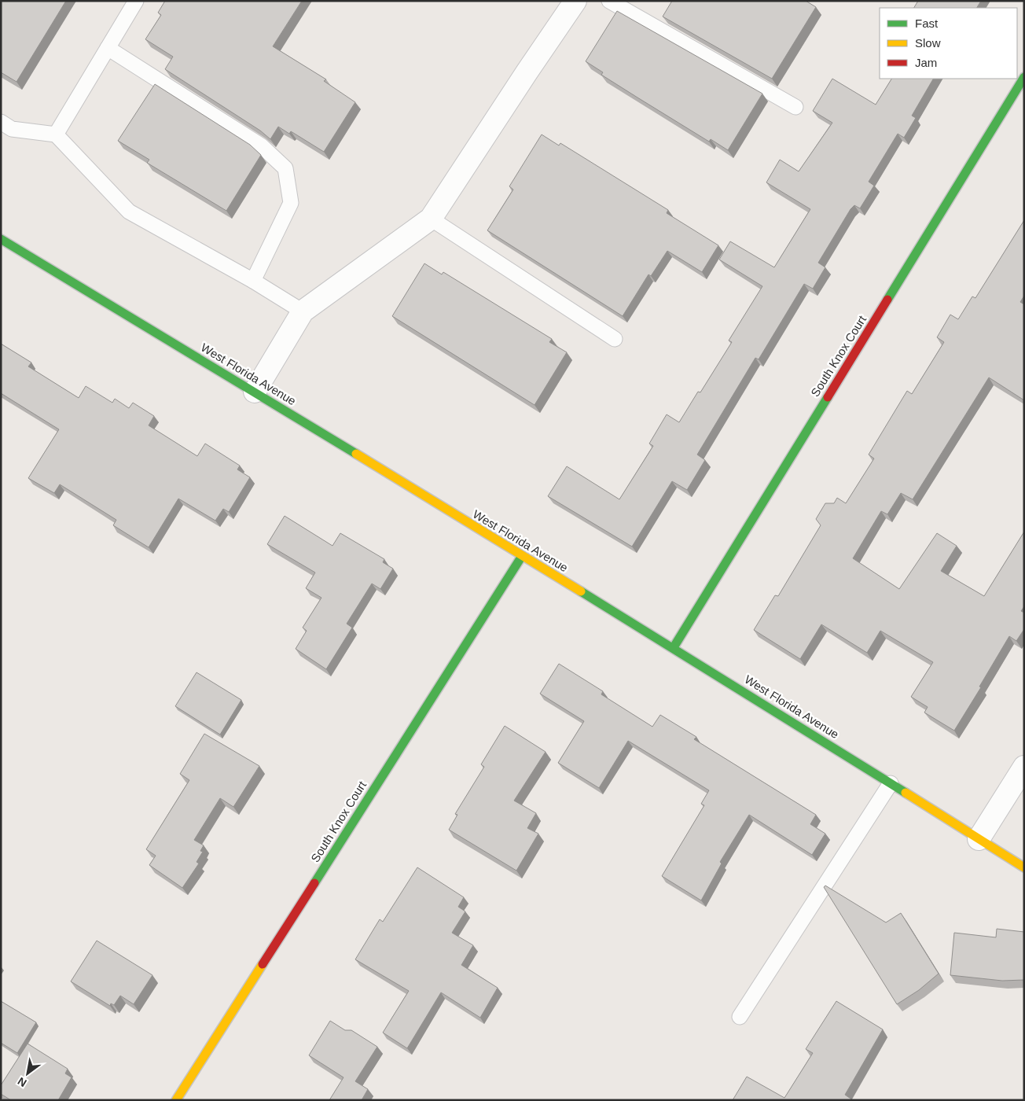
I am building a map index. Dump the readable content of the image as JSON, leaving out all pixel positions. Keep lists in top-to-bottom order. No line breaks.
{"streets":{"street":["South Knox Court","West Florida Avenue"]},"crossings":[["South Knox Court","West Florida Avenue"]],"legend":["Fast","Slow","Jam"],"north":"bottom left"}
